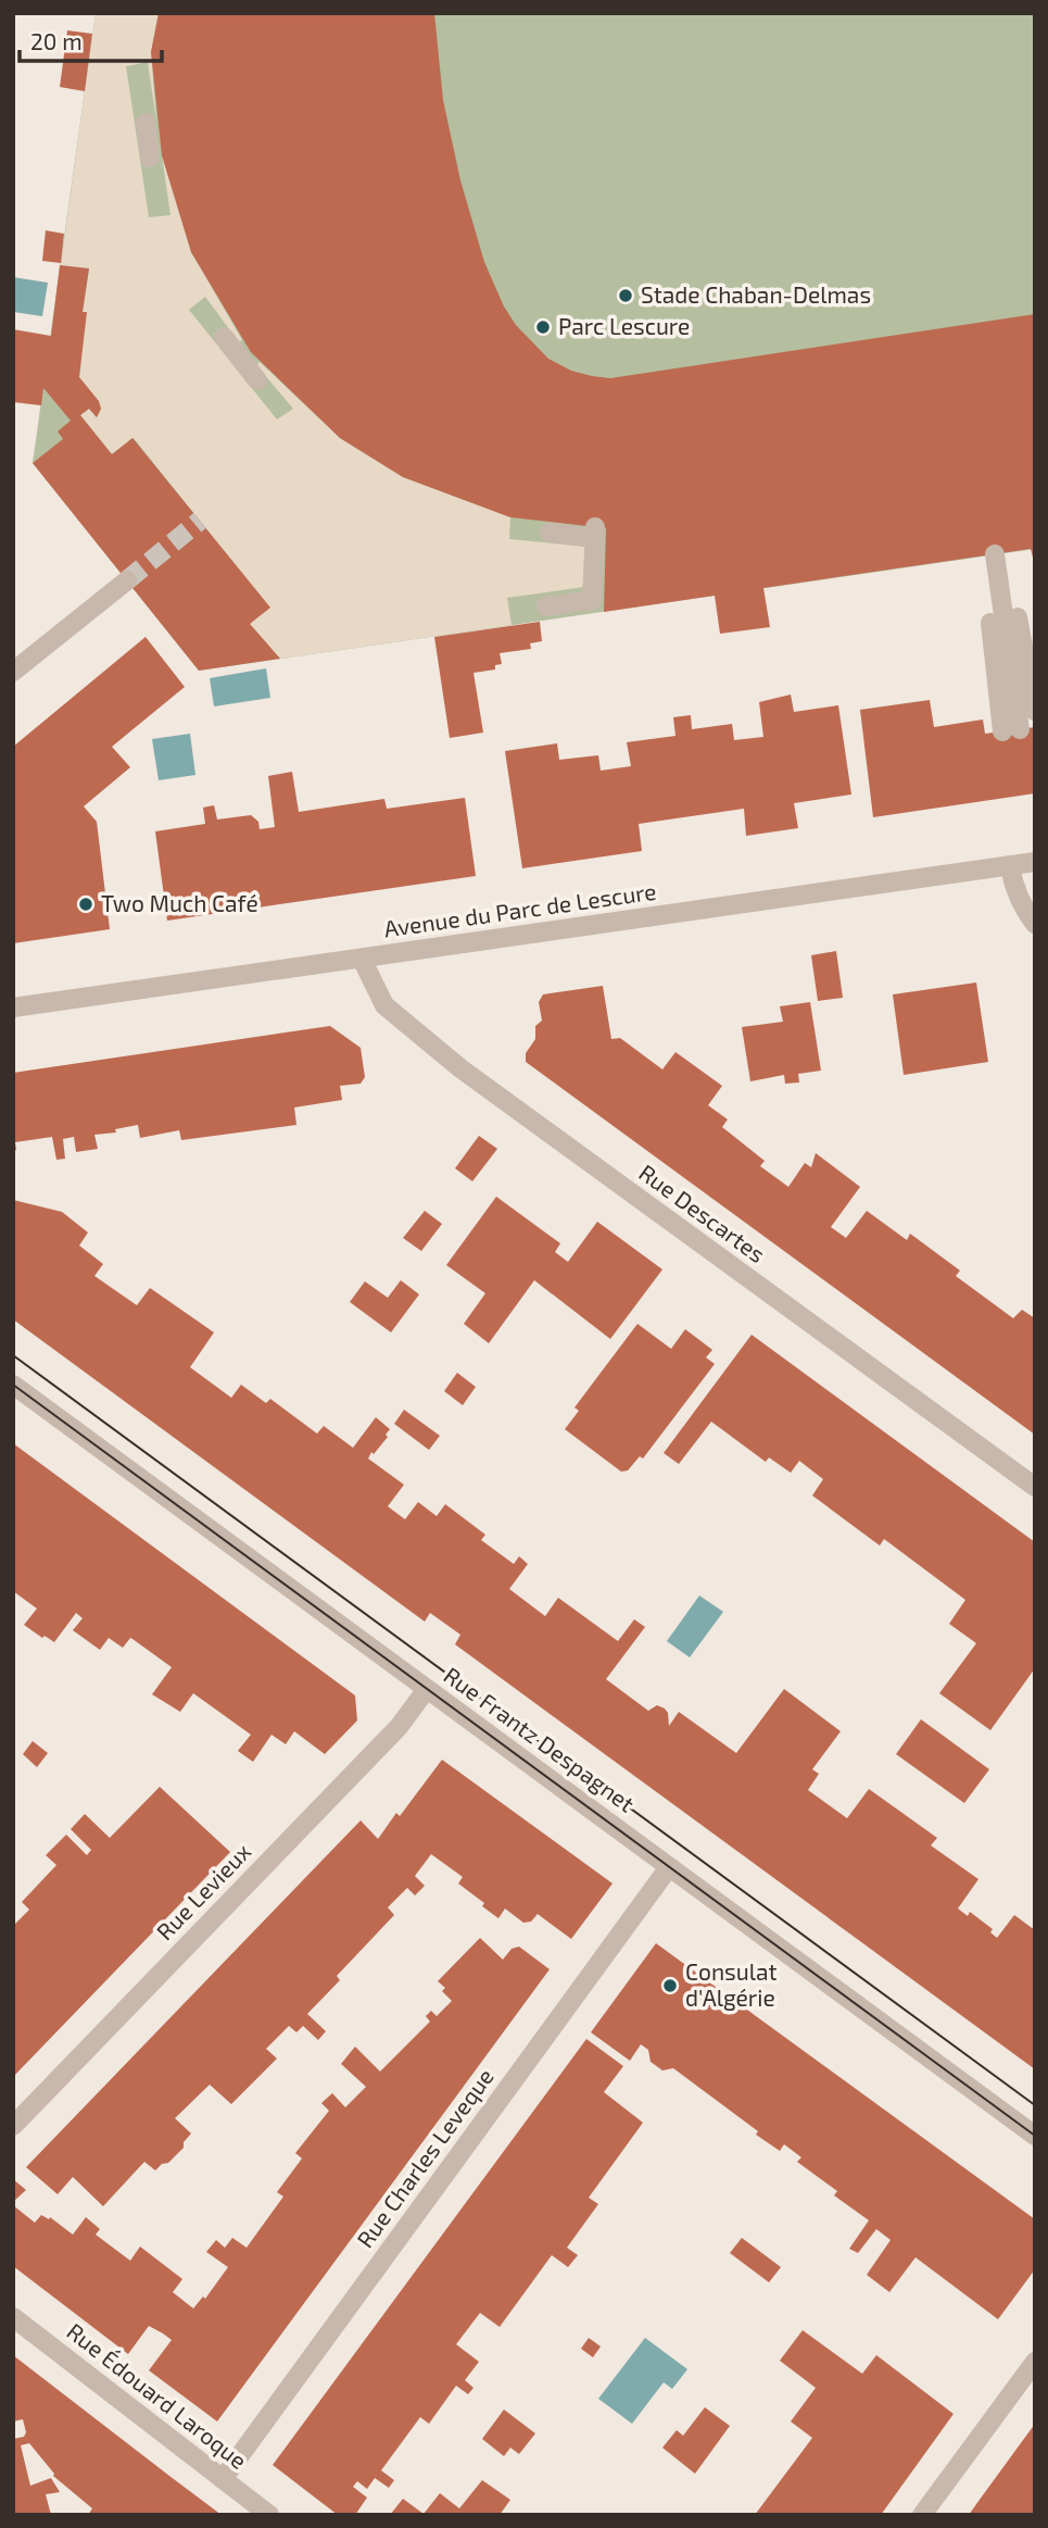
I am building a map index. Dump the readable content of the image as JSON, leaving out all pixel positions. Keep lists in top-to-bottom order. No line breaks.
{"streets":{"street":["Avenue du Parc de Lescure","Rue Descartes","Rue Frantz Despagnet","Rue Levieux","Rue Charles Leveque","Rue Édouard Laroque"]},"crossings":[["Avenue du Parc de Lescure","Rue Descartes"],["Rue Frantz Despagnet","Rue Levieux"],["Rue Frantz Despagnet","Rue Charles Leveque"],["Rue Charles Leveque","Rue Édouard Laroque"]],"places":["Stade Chaban-Delmas","Parc Lescure","Two Much Café","Consulat d'Algérie"],"scale_bar":"20 m"}
